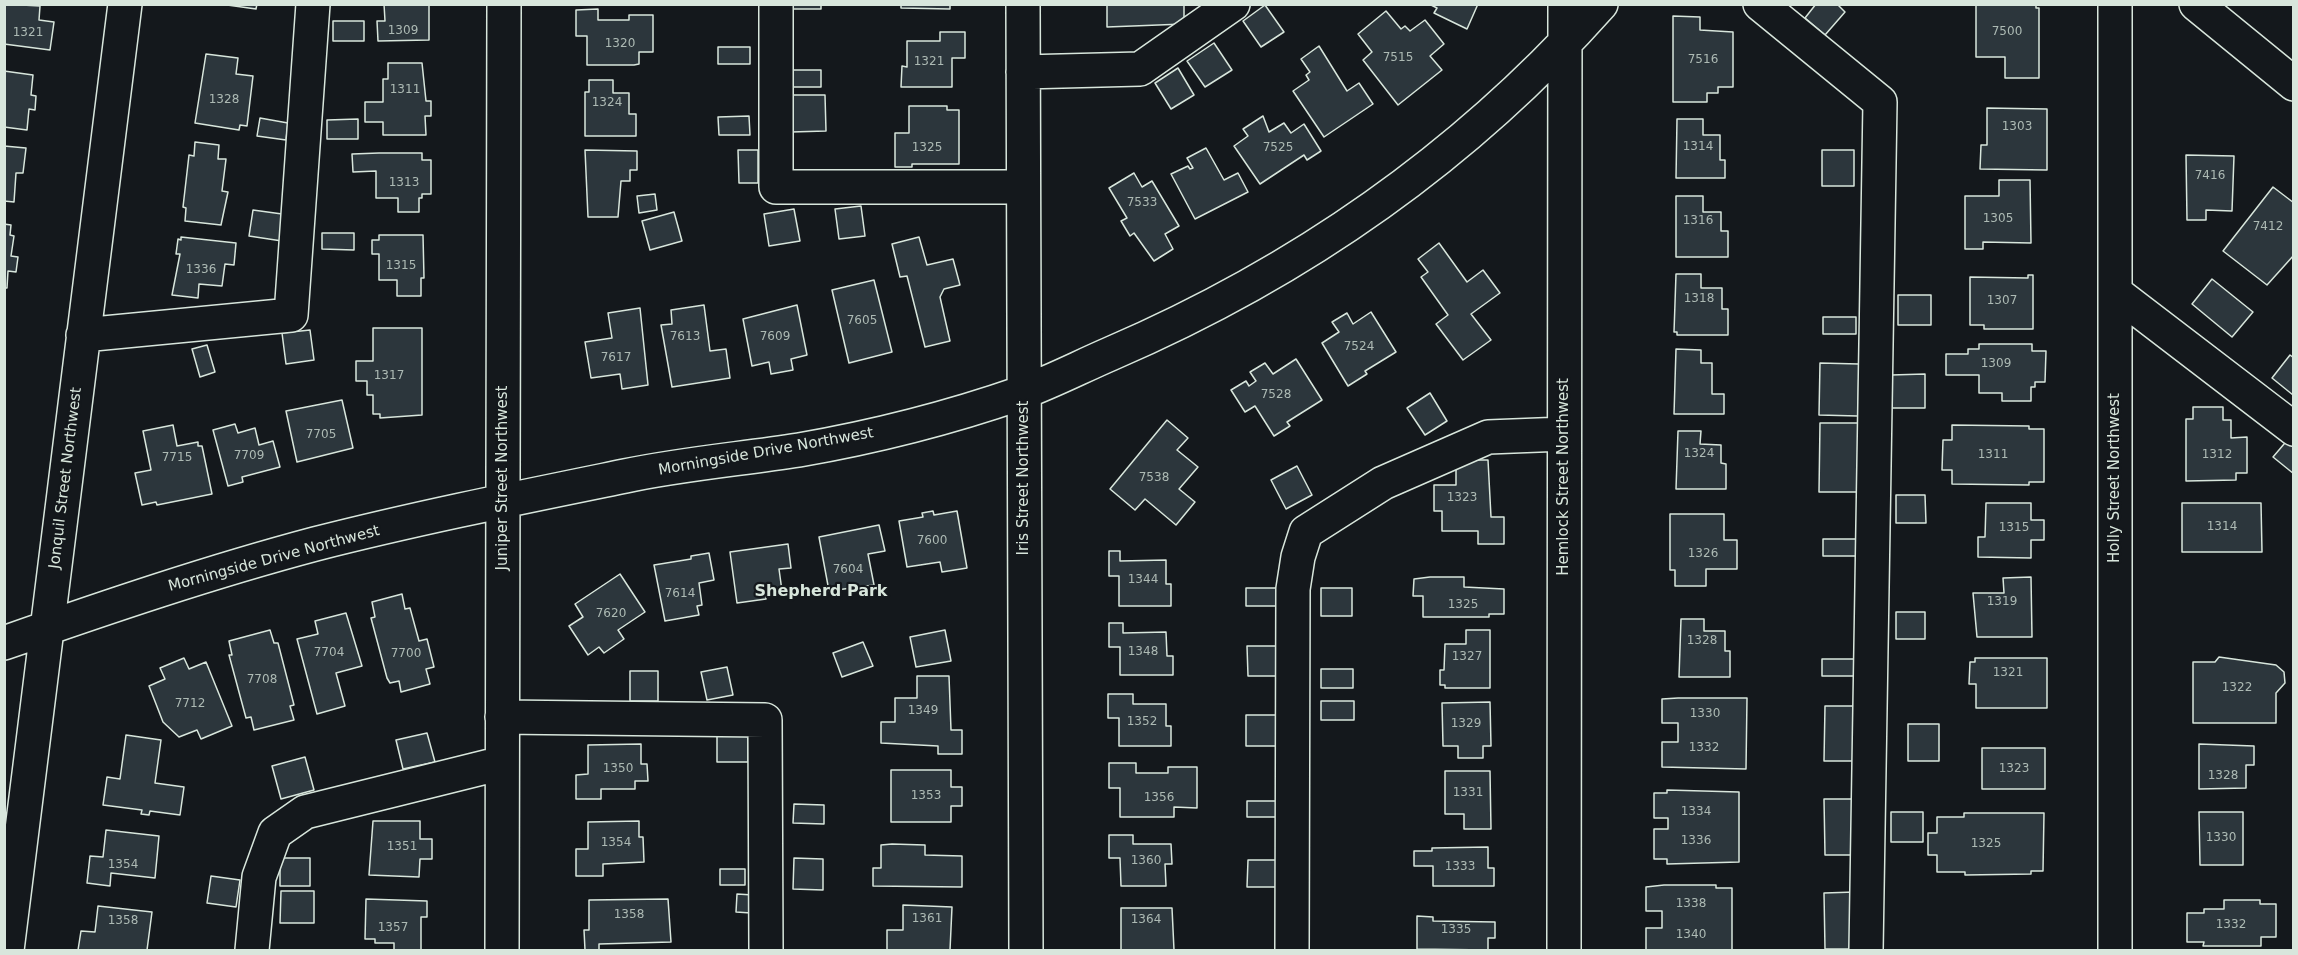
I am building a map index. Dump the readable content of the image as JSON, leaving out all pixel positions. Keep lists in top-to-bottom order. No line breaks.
{"streets":{"street":["Morningside Drive Northwest","Hemlock Street Northwest","Jonquil Street Northwest","Juniper Street Northwest","Iris Street Northwest","Holly Street Northwest"]},"crossings":[["Morningside Drive Northwest","Hemlock Street Northwest"],["Morningside Drive Northwest","Jonquil Street Northwest"],["Morningside Drive Northwest","Juniper Street Northwest"],["Morningside Drive Northwest","Iris Street Northwest"]],"districts":["Shepherd Park"],"house_numbers":["1309","7500","1321","1320","7515","7516","1321","1311","1328","1324","1303","1314","1325","7525","7416","1313","7533","1305","1316","7412","1315","1336","1318","1307","7605","7613","7609","7524","7617","1309","1317","7528","7705","1324","1311","1312","7709","7715","7538","1323","1314","1315","7600","1326","7604","1344","7614","1319","1325","7620","1328","1348","7704","7700","1327","1321","7708","1322","7712","1349","1330","1352","1329","1332","1350","1323","1328","1331","1353","1356","1334","1330","1336","1354","1325","1351","1360","1354","1333","1338","1358","1361","1364","1358","1332","1357","1335","1340"]}
